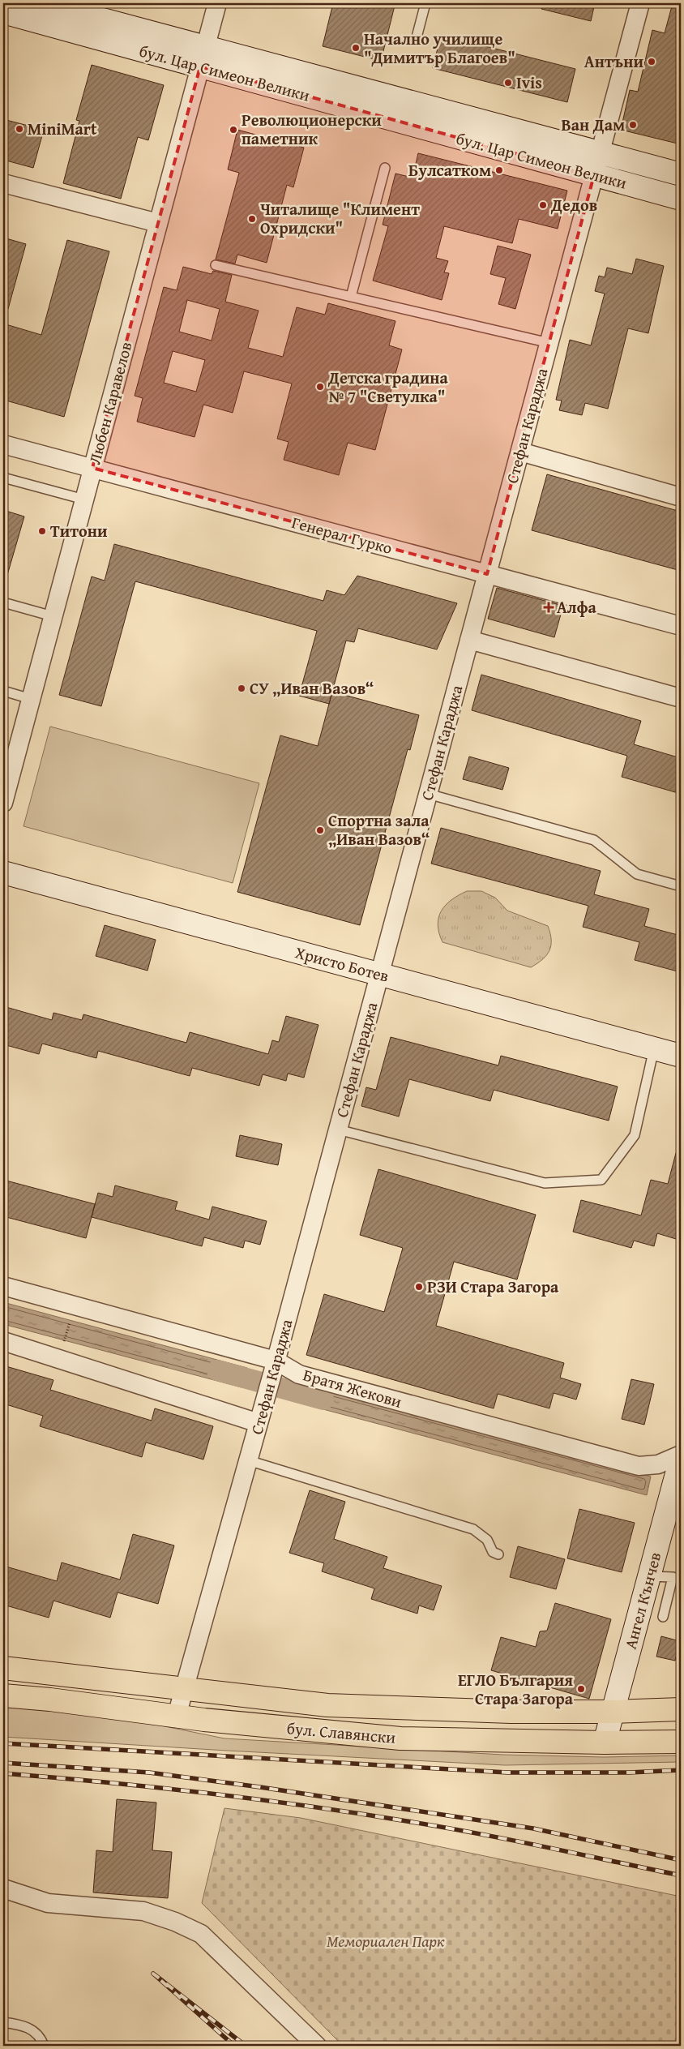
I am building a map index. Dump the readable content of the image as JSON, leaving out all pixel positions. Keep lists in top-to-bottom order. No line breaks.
{"streets":{"main road":["бул. Цар Симеон Велики","Христо Ботев","Ангел Кънчев","бул. Славянски"],"street":["Любен Каравелов","Стефан Караджа","Генерал Гурко","Братя Жекови"]},"crossings":[["бул. Цар Симеон Велики","Любен Каравелов"],["бул. Цар Симеон Велики","Стефан Караджа"],["Любен Каравелов","Генерал Гурко"],["Стефан Караджа","Генерал Гурко"],["Стефан Караджа","Христо Ботев"],["Стефан Караджа","Братя Жекови"],["Стефан Караджа","бул. Славянски"],["Ангел Кънчев","бул. Славянски"]],"parks":["Мемориален Парк"],"places":{"other":["Начално училище \"Димитър Благоев\"","Антъни","Ivis","Ван Дам","MiniMart","Революционерски паметник","Булсатком","Дедов","Читалище \"Климент Охридски\"","Детска градина № 7 \"Светулка\"","Титони","СУ „Иван Вазов“","Спортна зала „Иван Вазов“","РЗИ Стара Загора","ЕГЛО България Стара Загора"],"health":["Алфа"]}}
